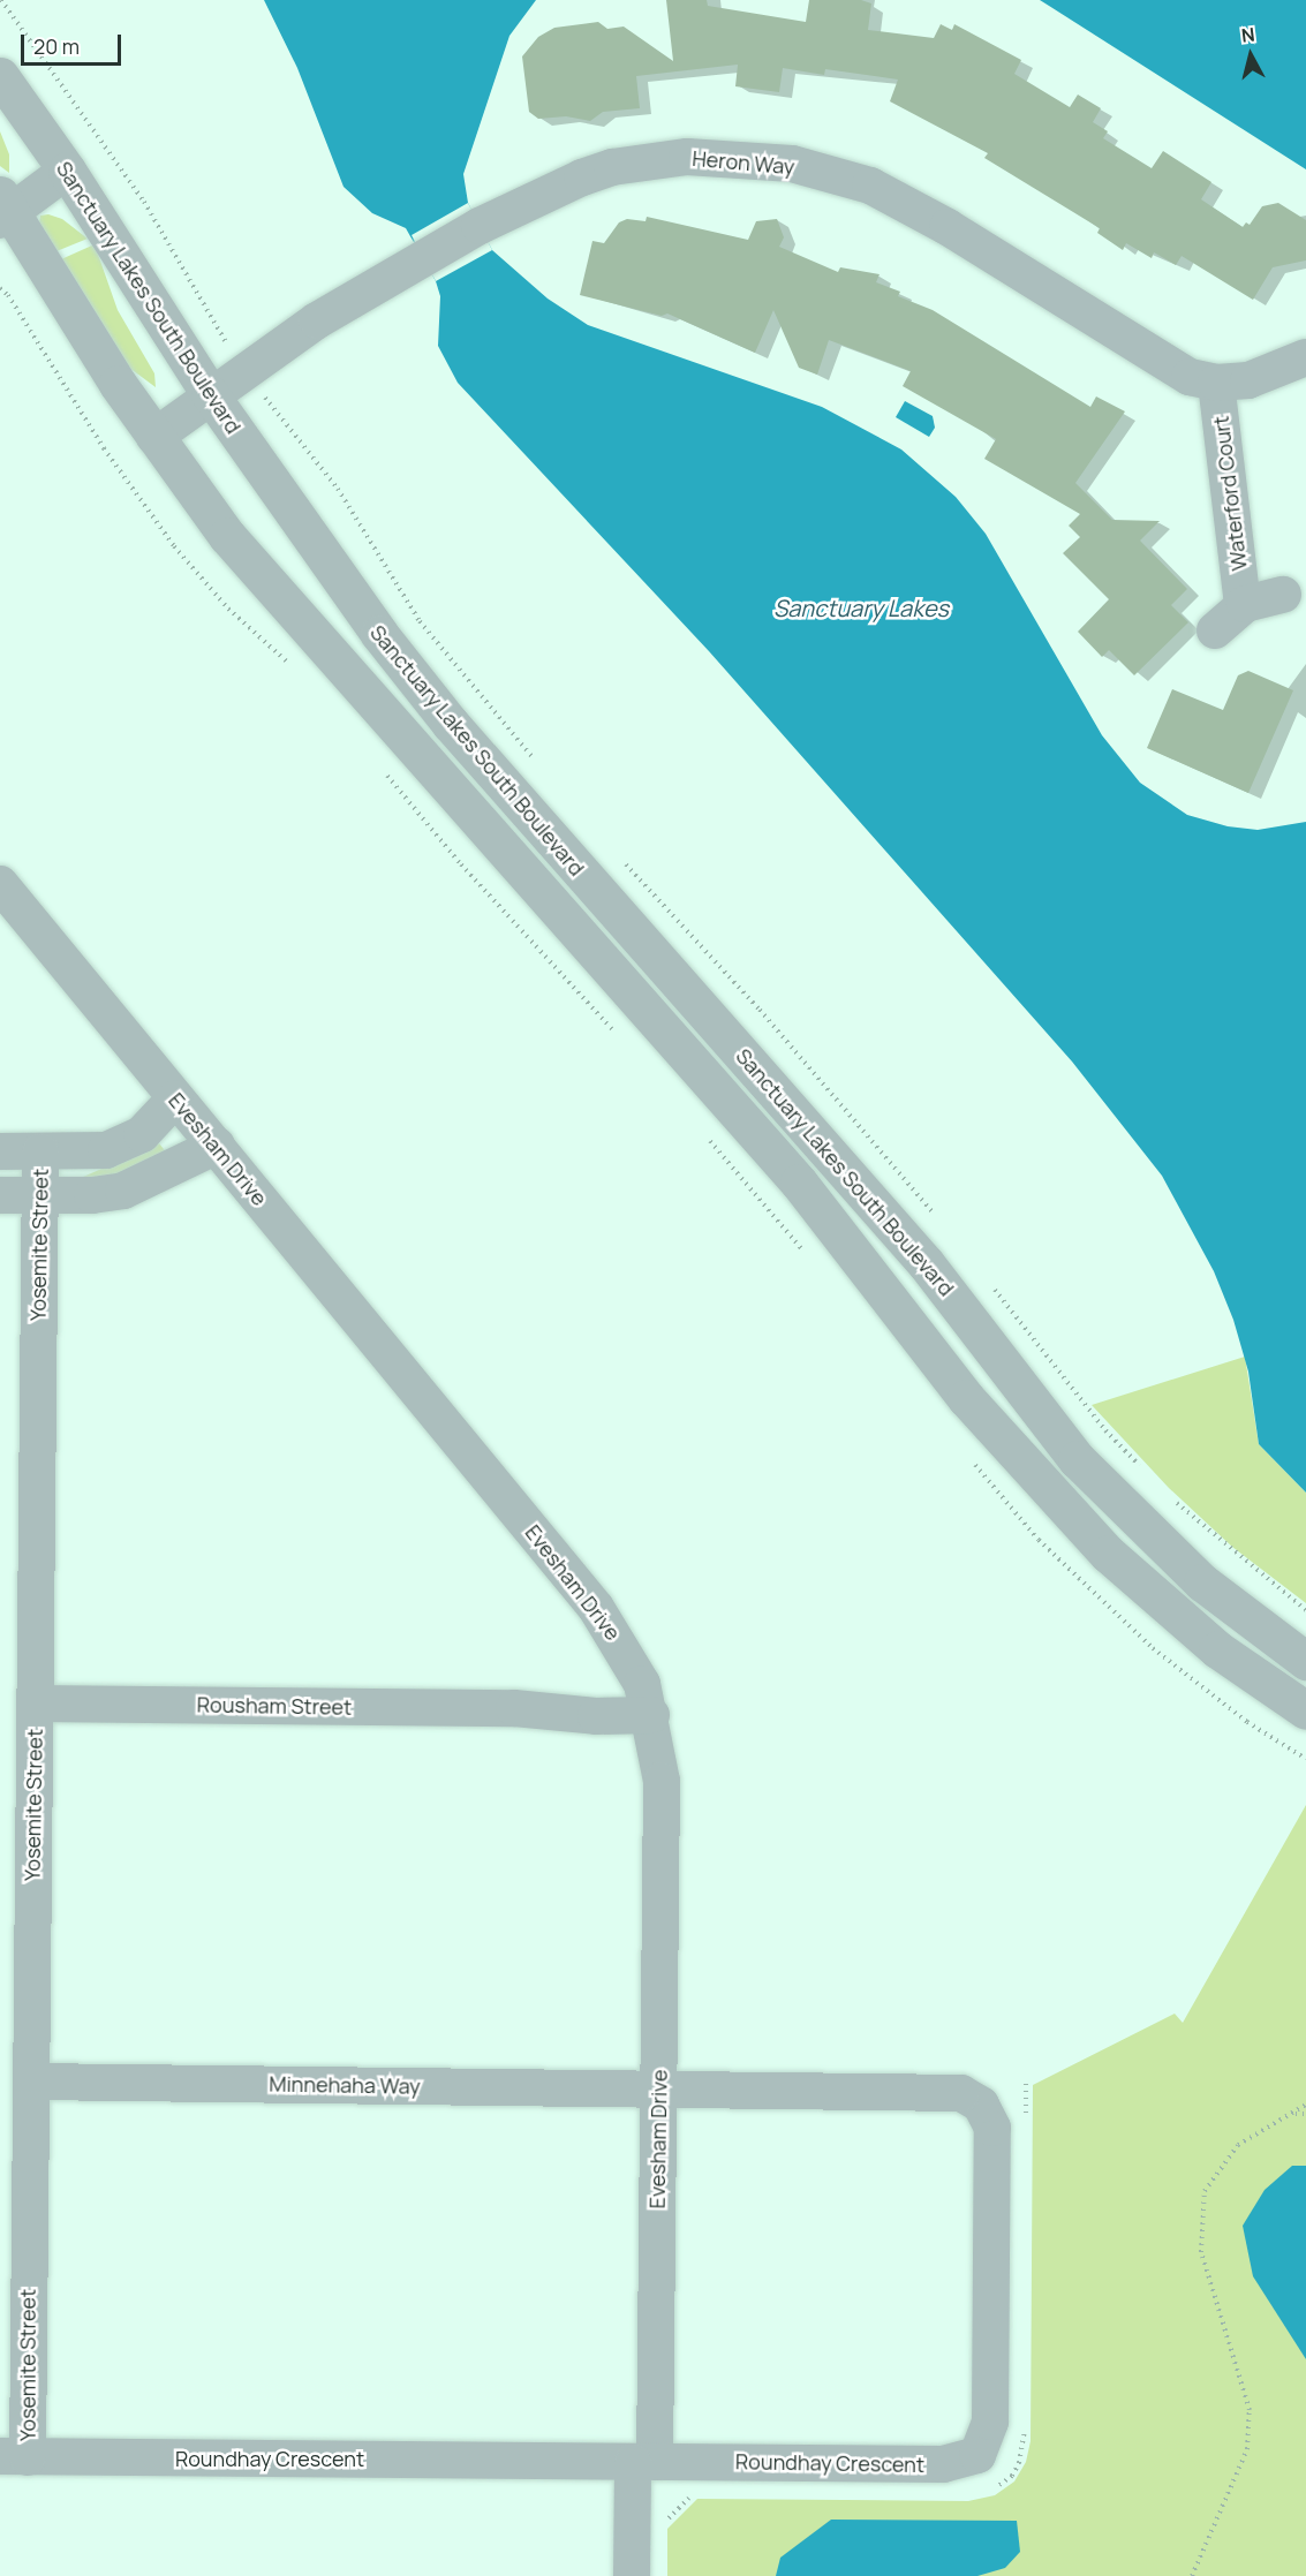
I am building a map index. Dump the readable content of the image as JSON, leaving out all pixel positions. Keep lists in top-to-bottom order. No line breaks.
{"streets":{"street":["Heron Way","Sanctuary Lakes South Boulevard","Waterford Court","Evesham Drive","Yosemite Street","Rousham Street","Minnehaha Way","Roundhay Crescent"]},"crossings":[["Heron Way","Sanctuary Lakes South Boulevard"],["Heron Way","Waterford Court"],["Evesham Drive","Rousham Street"],["Evesham Drive","Minnehaha Way"],["Evesham Drive","Roundhay Crescent"],["Yosemite Street","Rousham Street"],["Yosemite Street","Minnehaha Way"],["Yosemite Street","Roundhay Crescent"],["Minnehaha Way","Roundhay Crescent"]],"water":["Sanctuary Lakes"],"scale_bar":"20 m","north":"top"}
